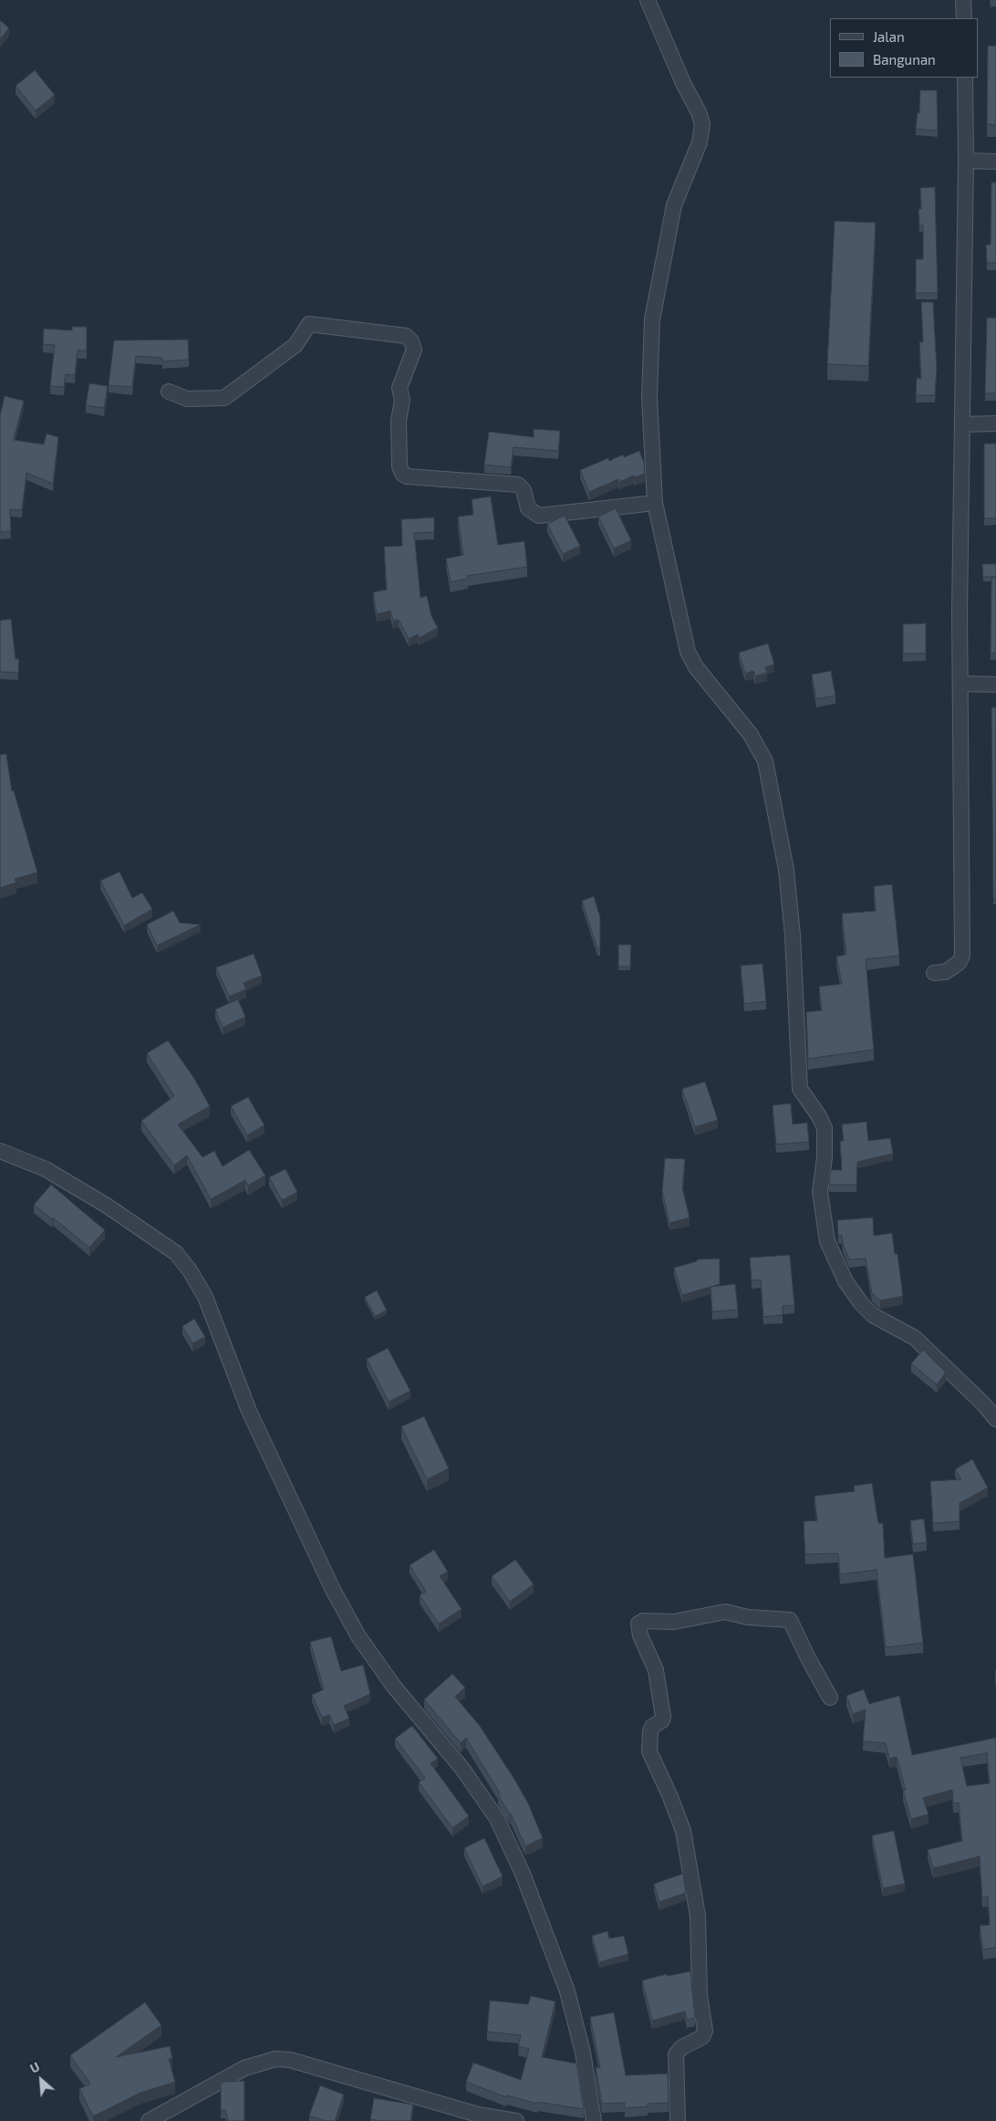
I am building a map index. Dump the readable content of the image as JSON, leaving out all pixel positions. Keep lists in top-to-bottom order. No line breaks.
{"legend":["Jalan","Bangunan"],"north":"top left"}
